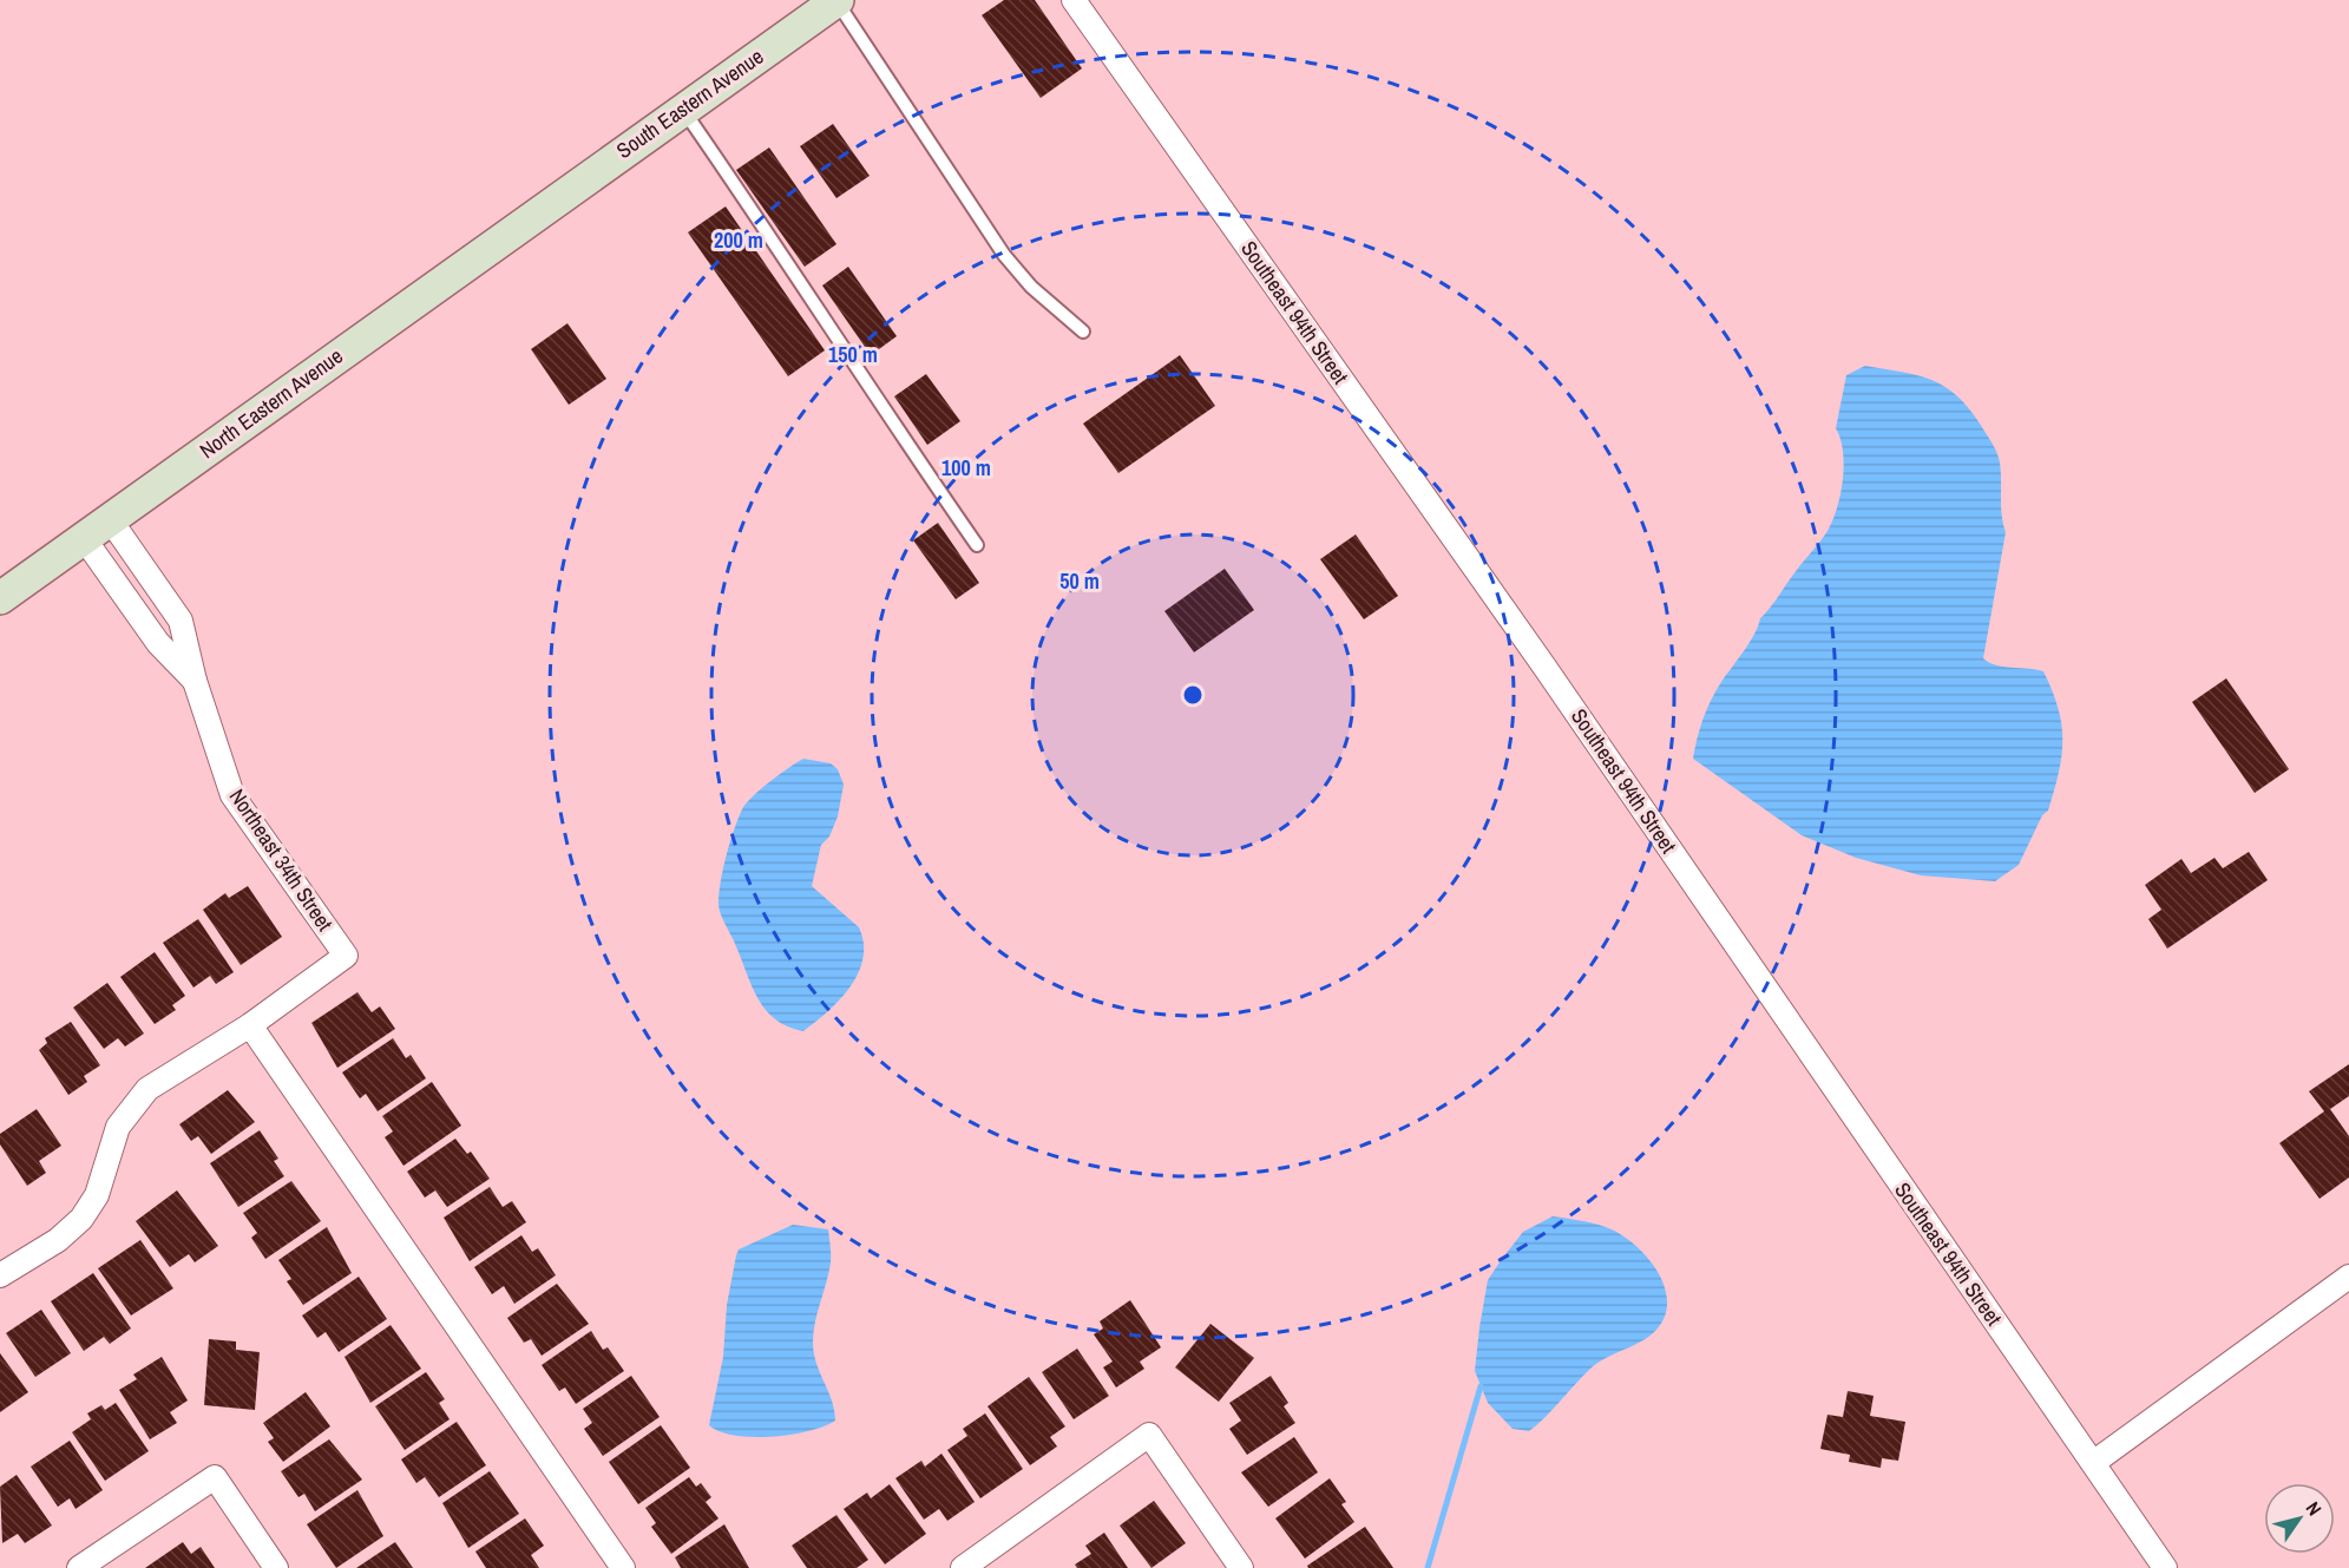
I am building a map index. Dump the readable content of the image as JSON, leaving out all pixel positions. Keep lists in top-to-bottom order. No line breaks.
{"streets":{"main road":["South Eastern Avenue","North Eastern Avenue"],"street":["Southeast 94th Street","Northeast 34th Street"]},"crossings":[["South Eastern Avenue","North Eastern Avenue"],["North Eastern Avenue","Northeast 34th Street"]],"north":"top right","rings":["200 m","150 m","100 m","50 m"]}
